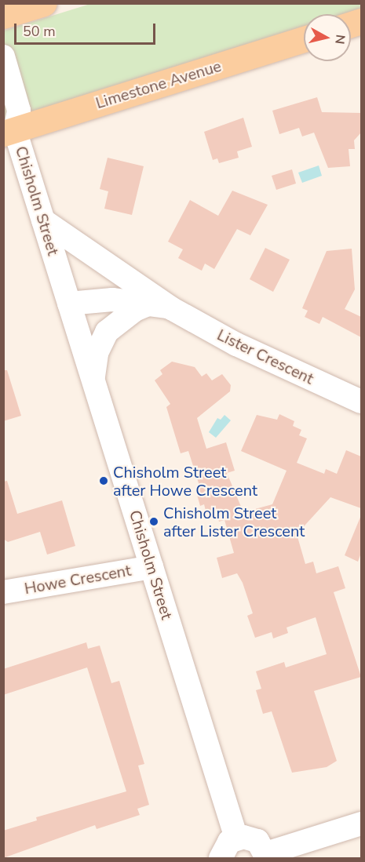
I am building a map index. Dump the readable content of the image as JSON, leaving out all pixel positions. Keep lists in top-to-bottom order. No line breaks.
{"streets":{"main road":["Limestone Avenue"],"street":["Chisholm Street","Lister Crescent","Howe Crescent"]},"crossings":[["Limestone Avenue","Chisholm Street"],["Chisholm Street","Lister Crescent"],["Chisholm Street","Howe Crescent"]],"places":["Chisholm Street after Howe Crescent","Chisholm Street after Lister Crescent"],"scale_bar":"50 m","north":"right"}
